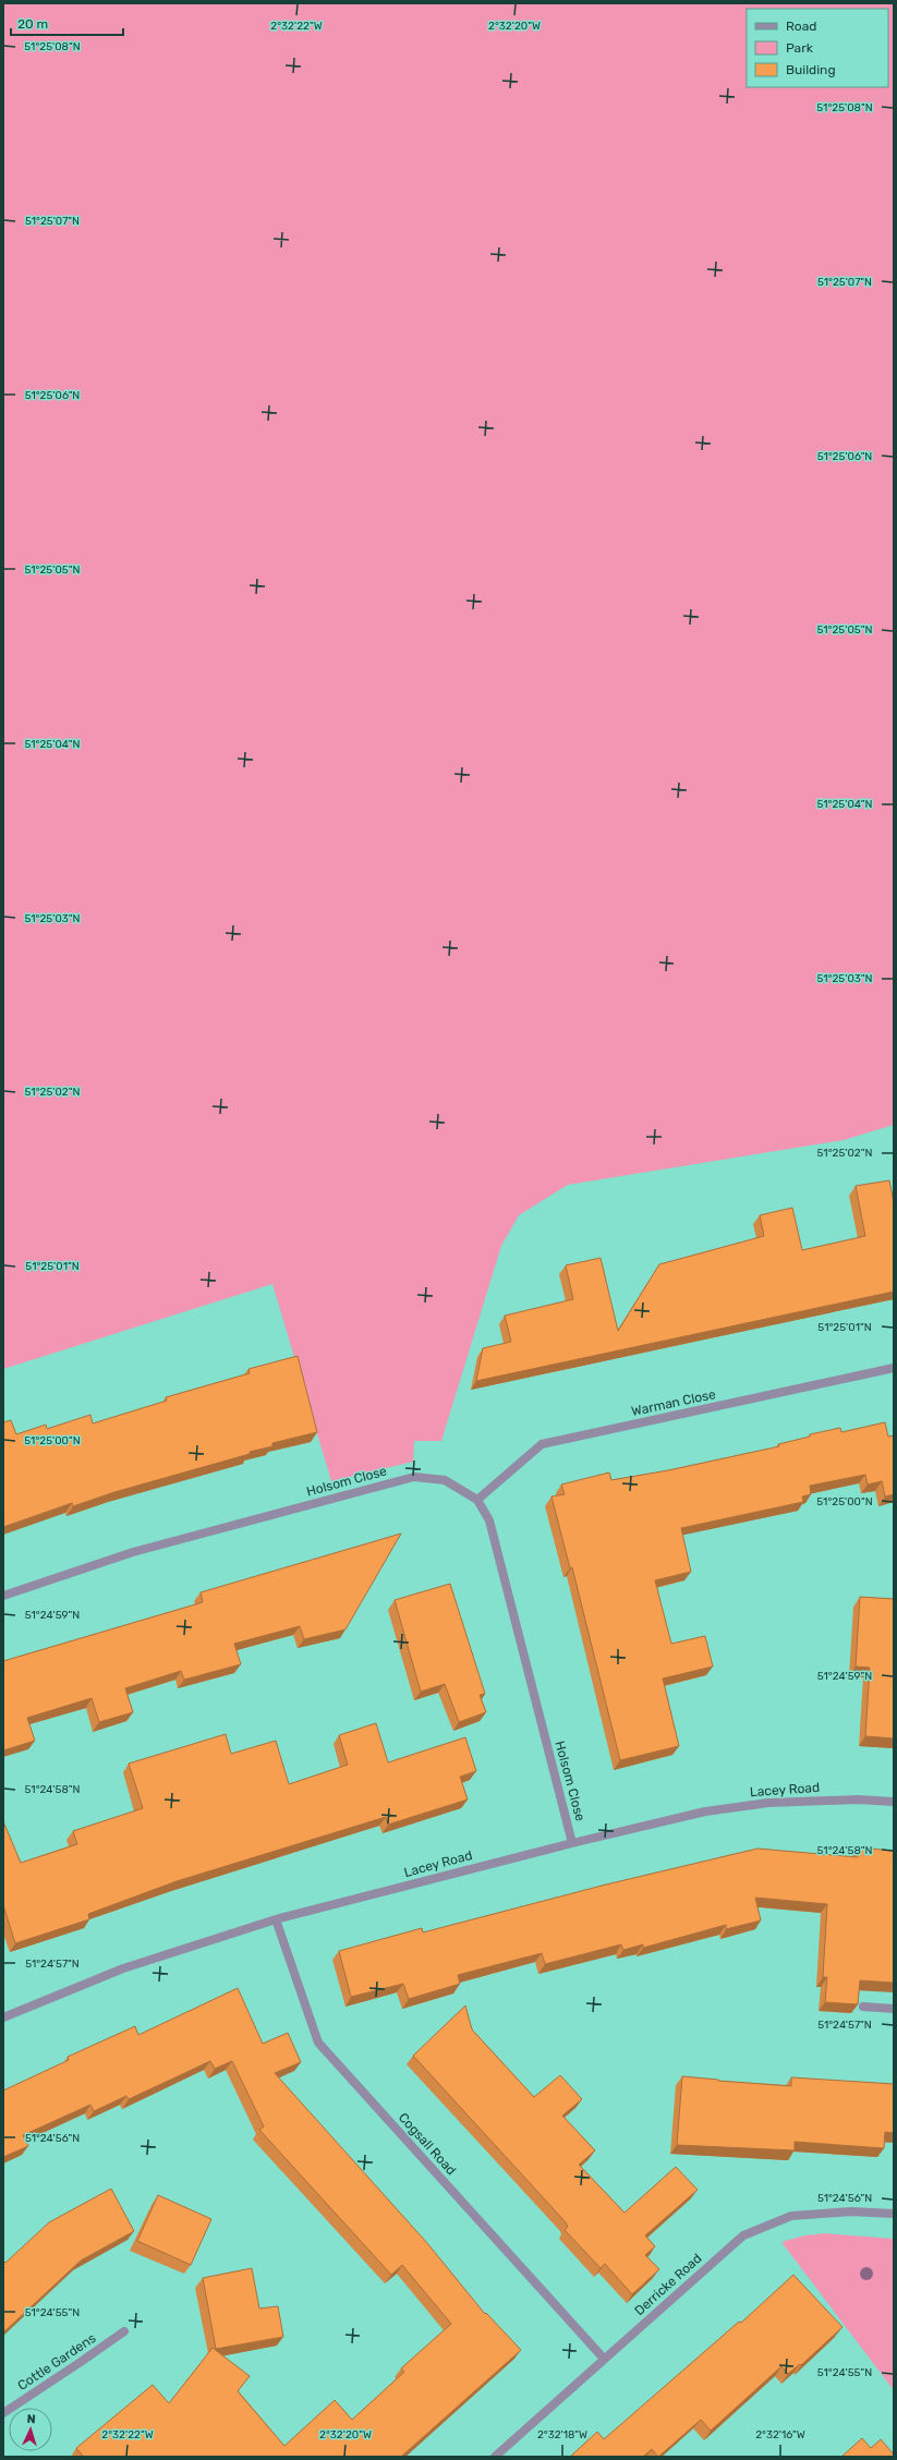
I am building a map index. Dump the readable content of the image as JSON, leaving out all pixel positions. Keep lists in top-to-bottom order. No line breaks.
{"streets":{"street":["Warman Close","Holsom Close","Lacey Road","Cogsall Road","Derricke Road","Cottle Gardens"]},"crossings":[["Warman Close","Holsom Close"],["Holsom Close","Lacey Road"],["Lacey Road","Cogsall Road"],["Cogsall Road","Derricke Road"]],"legend":["Road","Park","Building"],"scale_bar":"20 m","north":"top","coordinates":["2°32'22\"W","2°32'20\"W","51°25'08\"N","51°25'07\"N","51°25'06\"N","51°25'05\"N","51°25'04\"N","51°25'03\"N","51°25'02\"N","51°25'01\"N","51°25'00\"N","51°24'59\"N","51°24'58\"N","51°24'57\"N","51°24'56\"N","51°24'55\"N","2°32'18\"W","2°32'16\"W"]}
